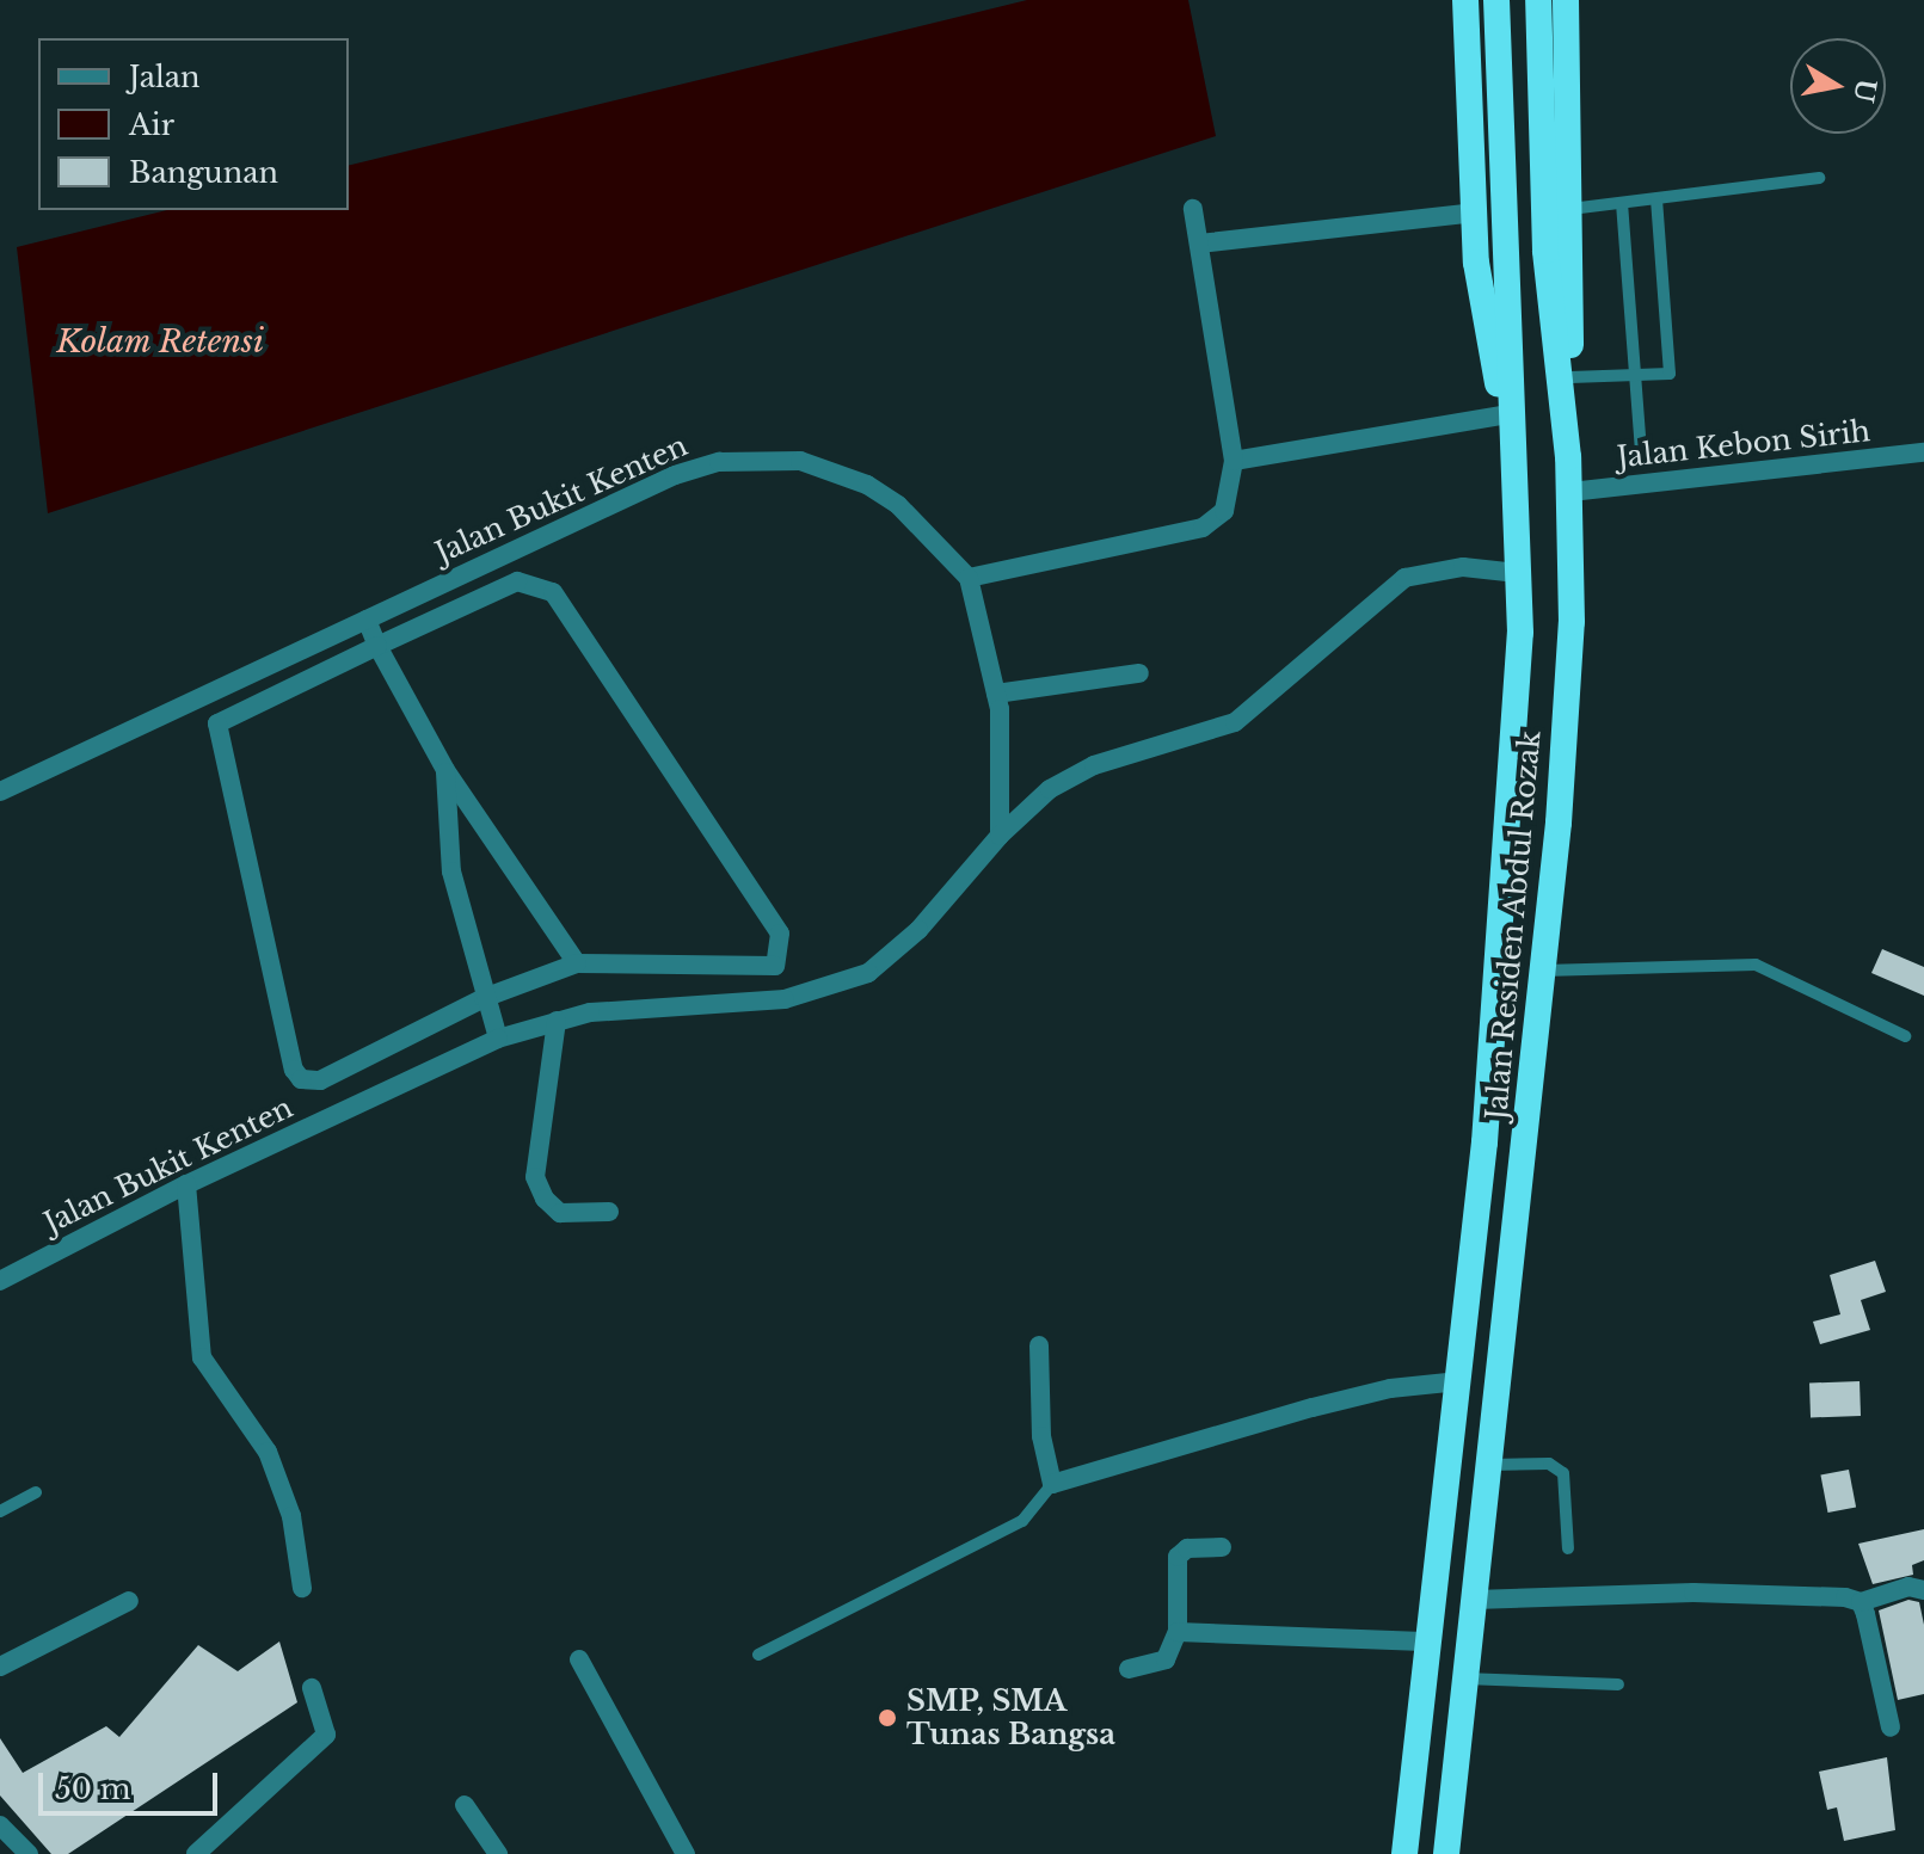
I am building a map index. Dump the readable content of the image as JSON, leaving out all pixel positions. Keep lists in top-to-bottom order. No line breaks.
{"streets":{"highway":["Jalan Residen Abdul Rozak"],"street":["Jalan Kebon Sirih","Jalan Bukit Kenten"]},"crossings":[["Jalan Kebon Sirih","Jalan Residen Abdul Rozak"]],"water":["Kolam Retensi"],"places":["SMP, SMA Tunas Bangsa"],"legend":["Jalan","Air","Bangunan"],"scale_bar":"50 m","north":"right"}
